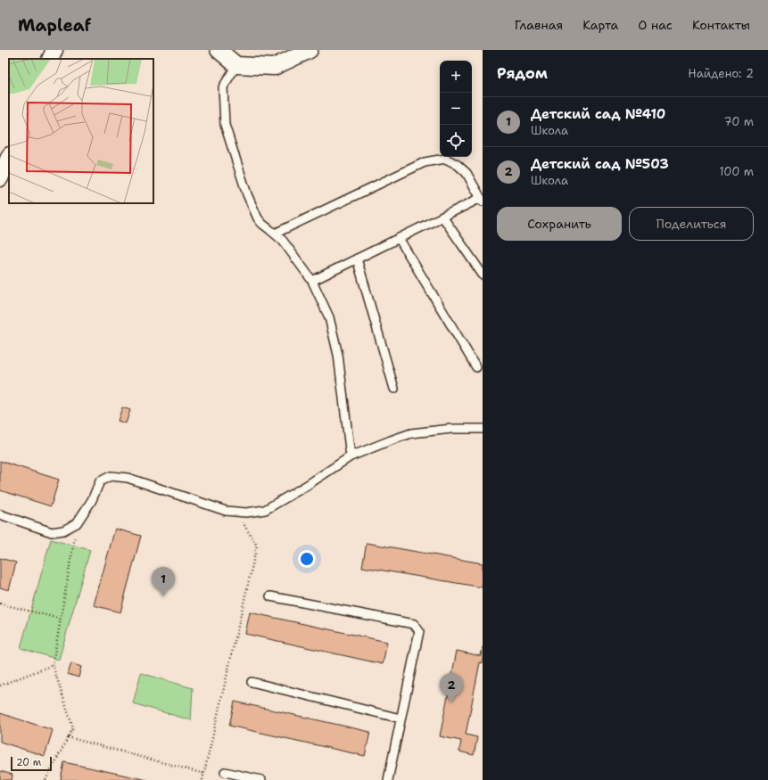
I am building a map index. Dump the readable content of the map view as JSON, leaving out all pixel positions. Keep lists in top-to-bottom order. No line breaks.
{"scale_bar":"20 m","page":{"header":"Mapleaf","nav":["Главная","Карта","О нас","Контакты"],"heading":["Рядом","Найдено: 2"],"map_buttons":["+","−"],"list":[{"mark":"1","name":"Детский сад №410","note":"Школа","value":"70 m"},{"mark":"2","name":"Детский сад №503","note":"Школа","value":"100 m"}],"buttons":["Сохранить","Поделиться"],"pins":["1","2"],"scale":"20 m"}}
